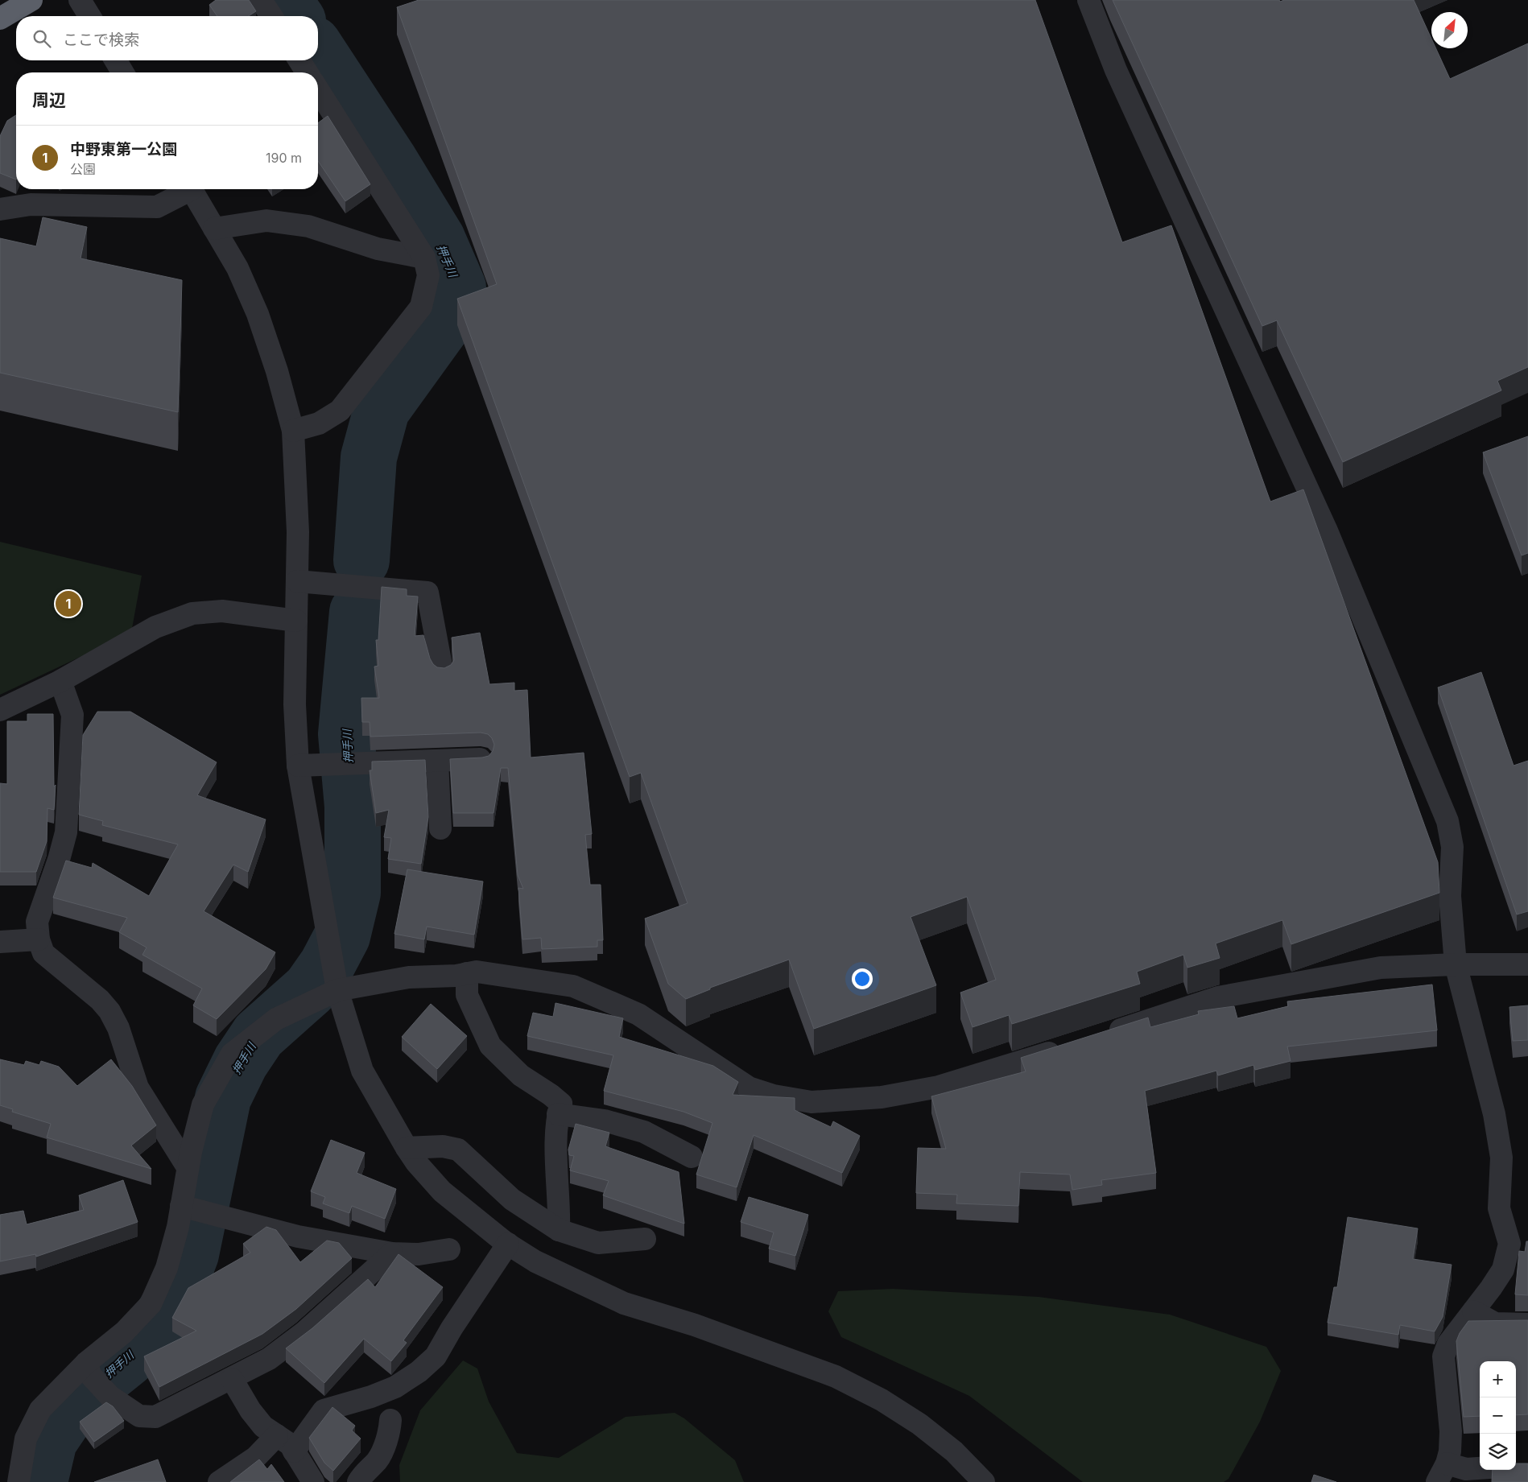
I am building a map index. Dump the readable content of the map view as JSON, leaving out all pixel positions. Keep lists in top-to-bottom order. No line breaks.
{"water":["押手川"],"north":"top right","page":{"search":"ここで検索","heading":"周辺","list":[{"mark":"1","name":"中野東第一公園","note":"公園","value":"190 m"}],"pins":"1","map_buttons":["+","−"]}}
